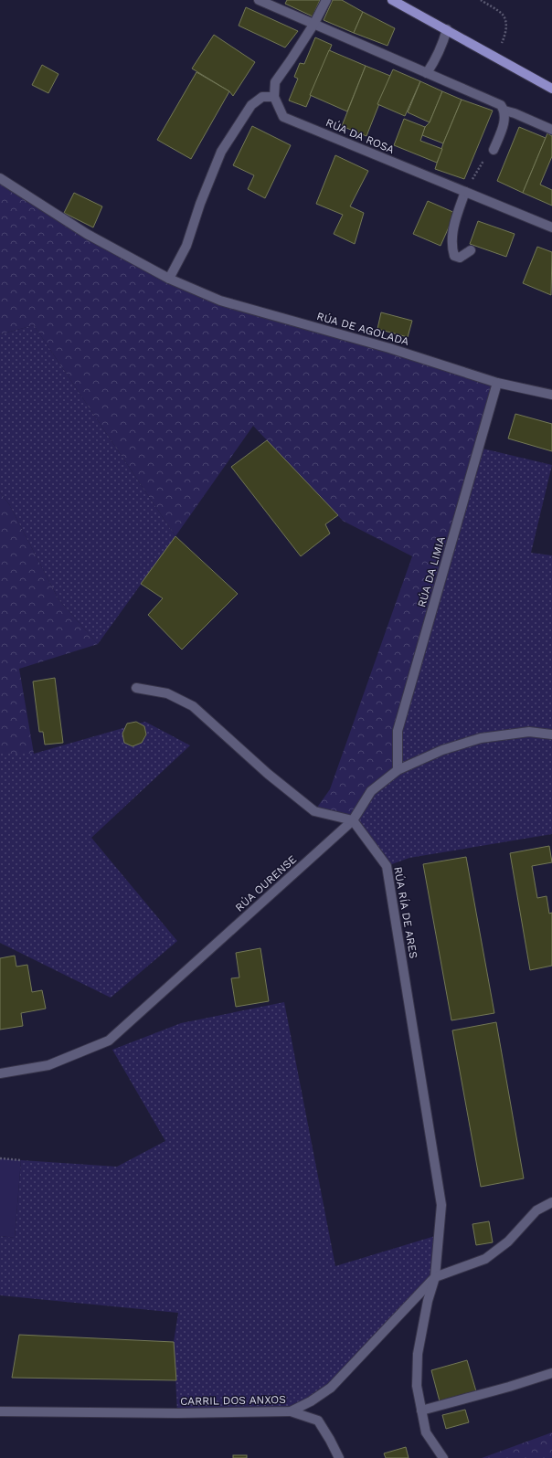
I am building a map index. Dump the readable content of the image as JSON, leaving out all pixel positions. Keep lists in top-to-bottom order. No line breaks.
{"streets":{"street":["RÚA DA ROSA","RÚA DE AGOLADA","RÚA DA LIMIA","RÚA OURENSE","RÚA RÍA DE ARES","CARRIL DOS ANXOS"]},"crossings":[["RÚA DE AGOLADA","RÚA DA LIMIA"],["RÚA DA LIMIA","RÚA OURENSE"],["RÚA OURENSE","RÚA RÍA DE ARES"],["RÚA RÍA DE ARES","CARRIL DOS ANXOS"]]}
